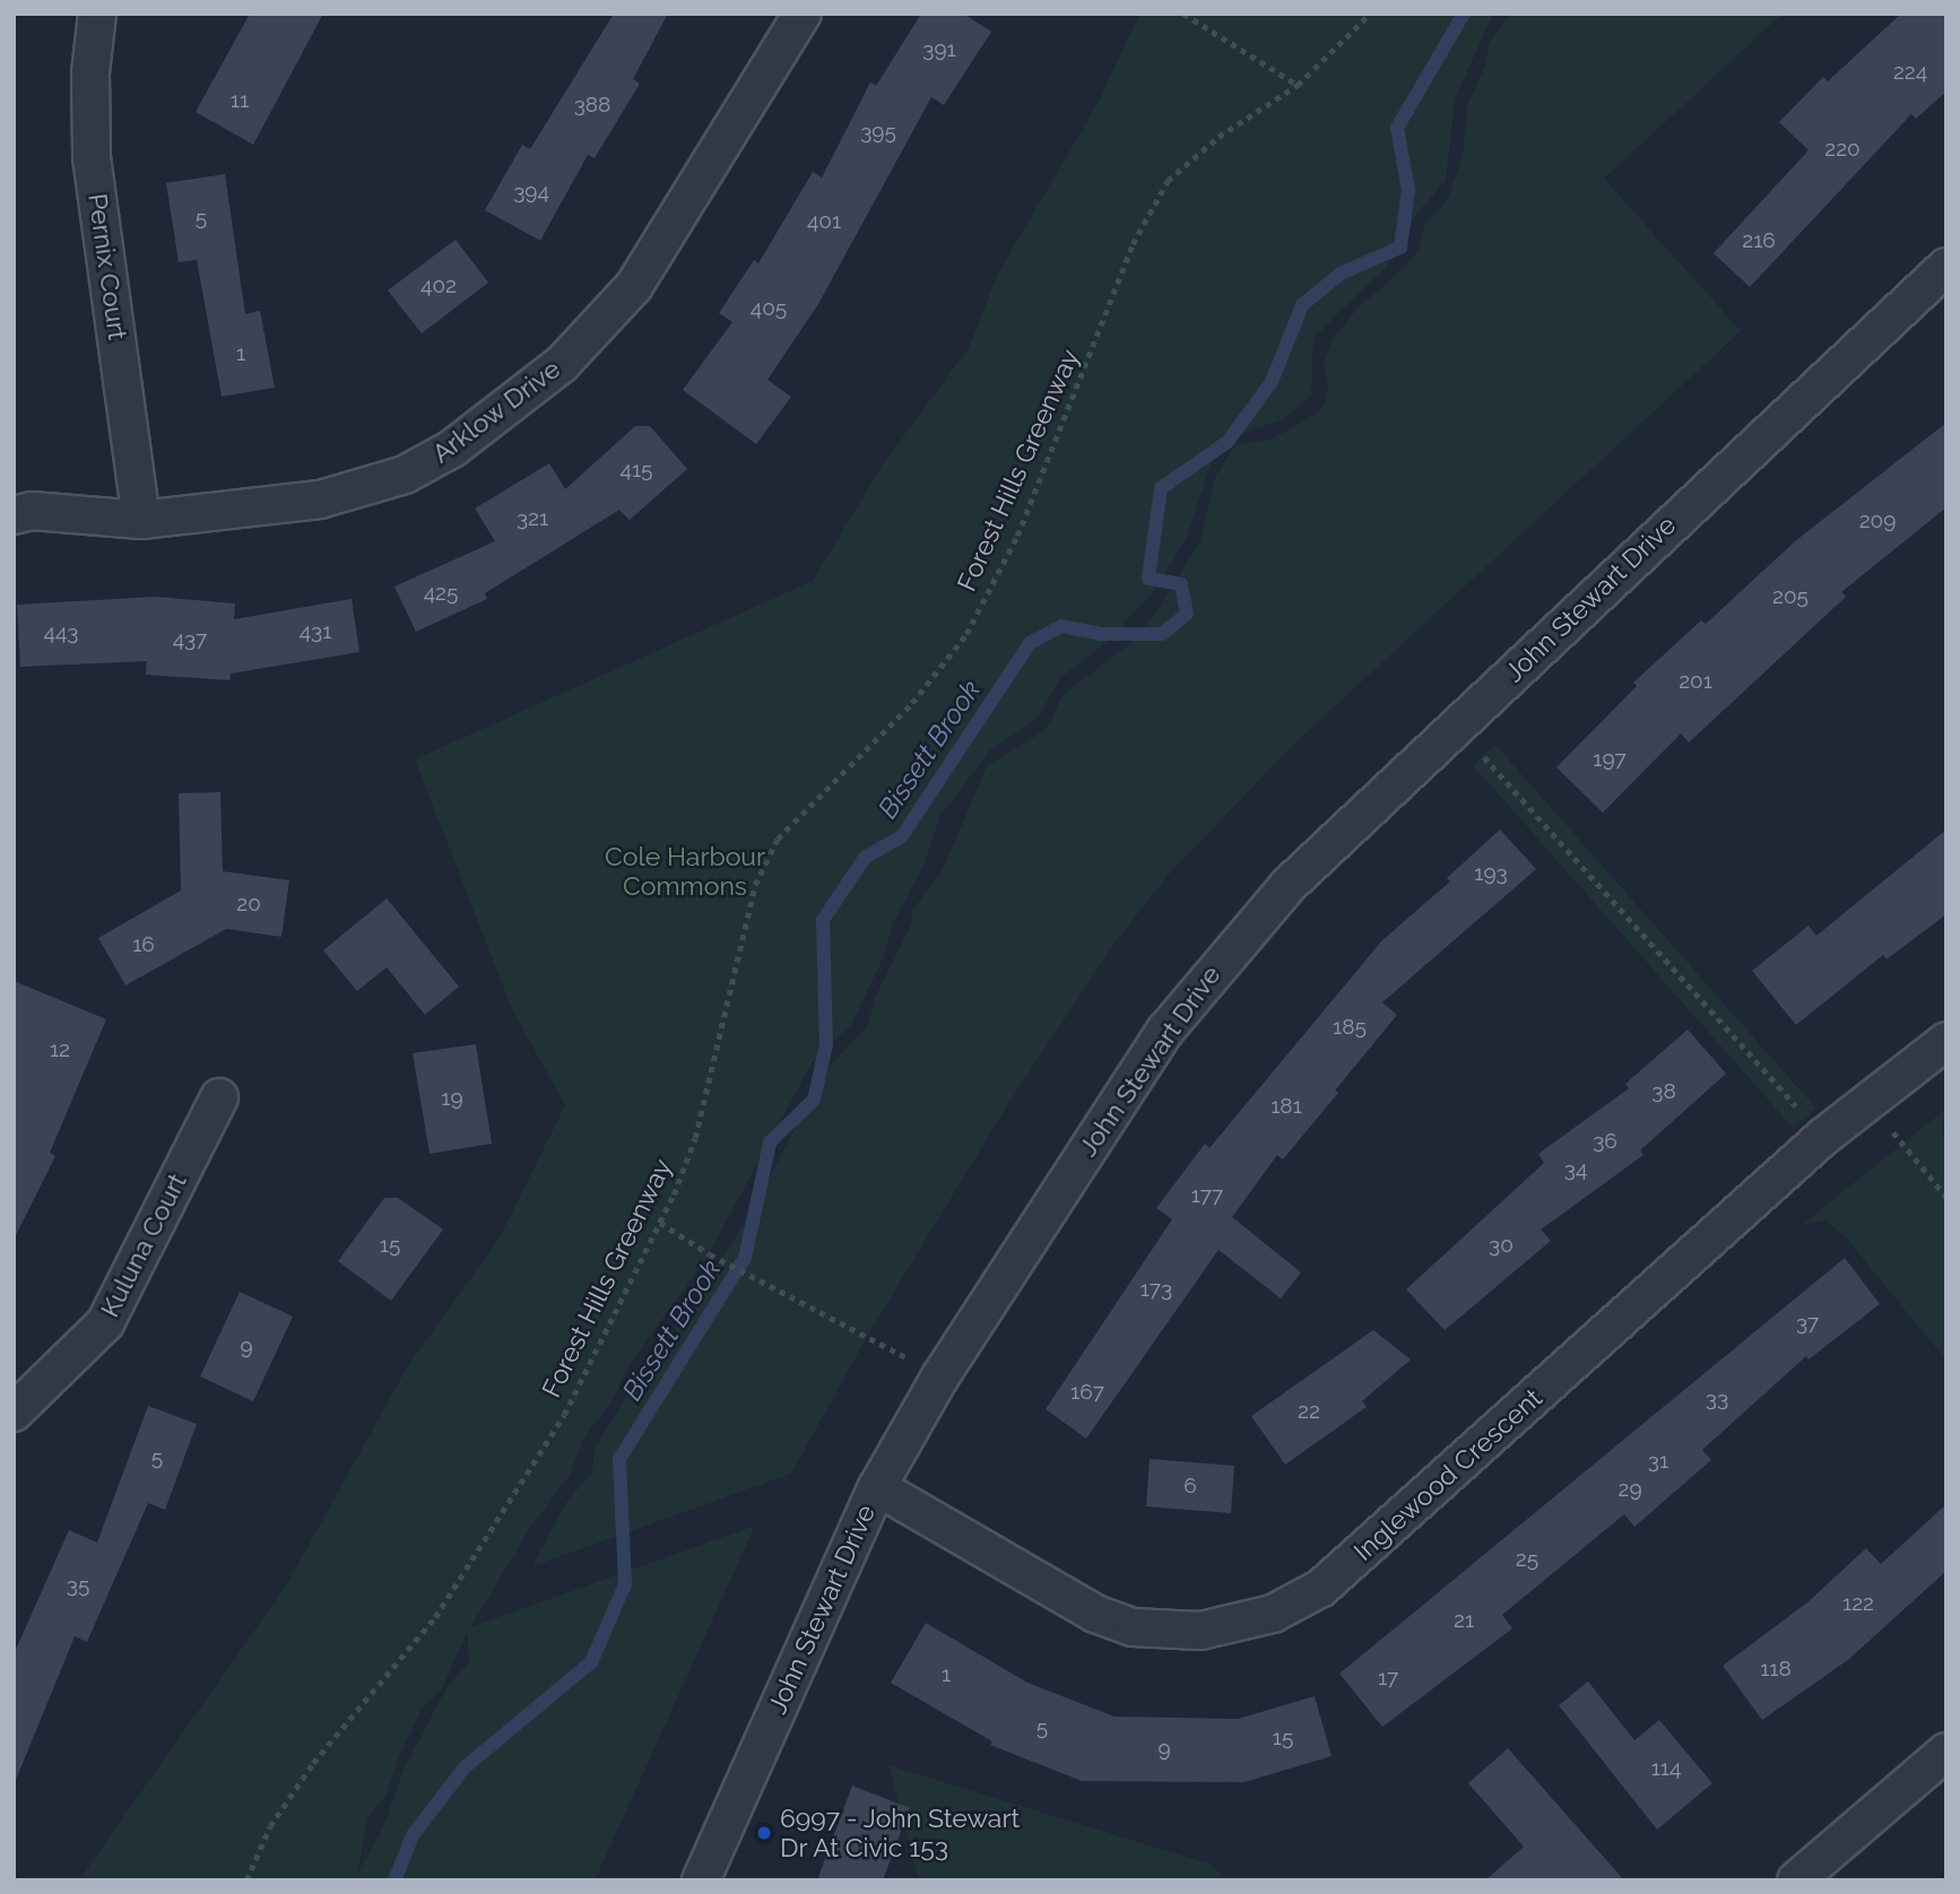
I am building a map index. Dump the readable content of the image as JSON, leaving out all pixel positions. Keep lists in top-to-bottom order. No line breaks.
{"streets":{"street":["Pernix Court","Arklow Drive","John Stewart Drive","Kuluna Court","Inglewood Crescent"],"path":["Forest Hills Greenway"]},"crossings":[["Pernix Court","Arklow Drive"],["John Stewart Drive","Inglewood Crescent"]],"water":["Bissett Brook"],"parks":["Cole Harbour Commons"],"places":["6997 - John Stewart Dr At Civic 153"],"house_numbers":["391","224","11","388","395","220","394","5","401","216","402","405","1","415","321","209","425","205","431","443","437","201","197","193","20","16","185","12","38","19","181","36","34","177","15","30","173","37","9","167","33","22","5","31","6","29","25","35","122","21","118","1","17","5","15","9","114"]}
